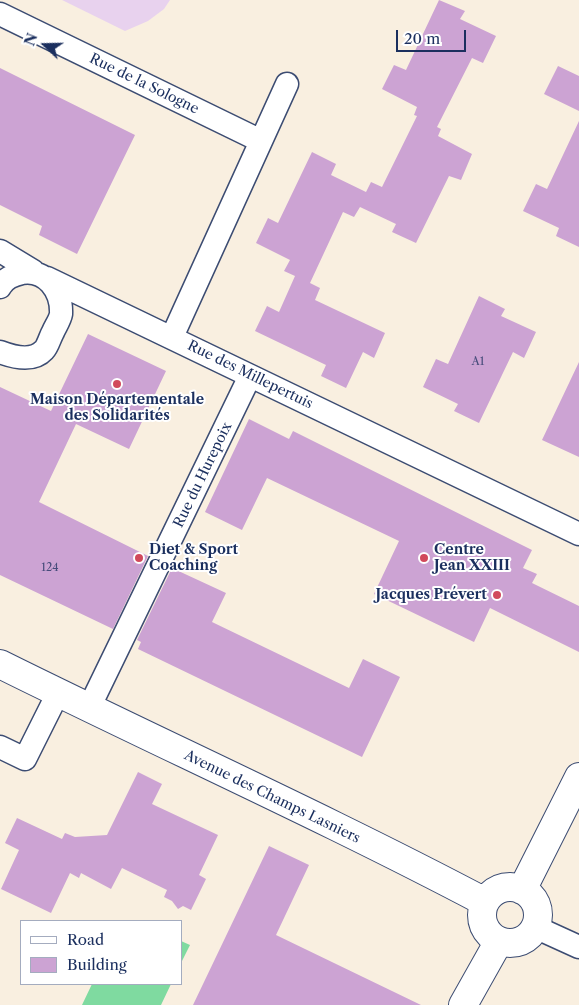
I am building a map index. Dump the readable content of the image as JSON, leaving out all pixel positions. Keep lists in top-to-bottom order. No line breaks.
{"streets":{"street":["Rue de la Sologne","Rue des Millepertuis","Rue du Hurepoix","Avenue des Champs Lasniers"]},"crossings":[["Rue de la Sologne","Rue des Millepertuis"],["Rue des Millepertuis","Rue du Hurepoix"],["Rue du Hurepoix","Avenue des Champs Lasniers"]],"places":["Maison Départementale des Solidarités","Diet & Sport Coaching","Centre Jean XXIII","Jacques Prévert"],"house_numbers":["A1","124"],"legend":["Road","Building"],"scale_bar":"20 m","north":"left"}
